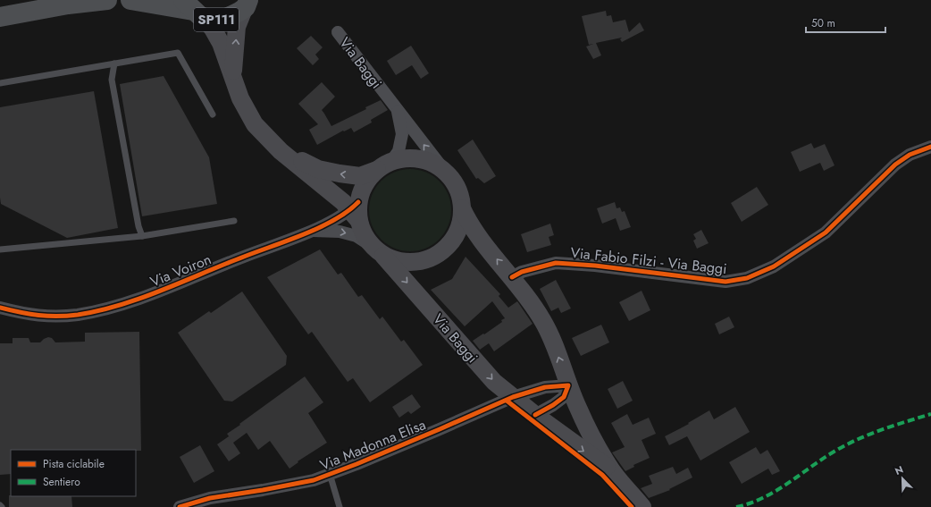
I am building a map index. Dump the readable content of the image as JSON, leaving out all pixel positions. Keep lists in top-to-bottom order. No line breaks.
{"streets":{"main road":["SP111","Via Baggi"],"street":["Via Fabio Filzi - Via Baggi","Via Voiron","Via Madonna Elisa"]},"crossings":[["SP111","Via Baggi"],["Via Baggi","Via Fabio Filzi - Via Baggi"],["Via Baggi","Via Voiron"],["Via Baggi","Via Madonna Elisa"]],"legend":["Pista ciclabile","Sentiero"],"scale_bar":"50 m","north":"top left"}
